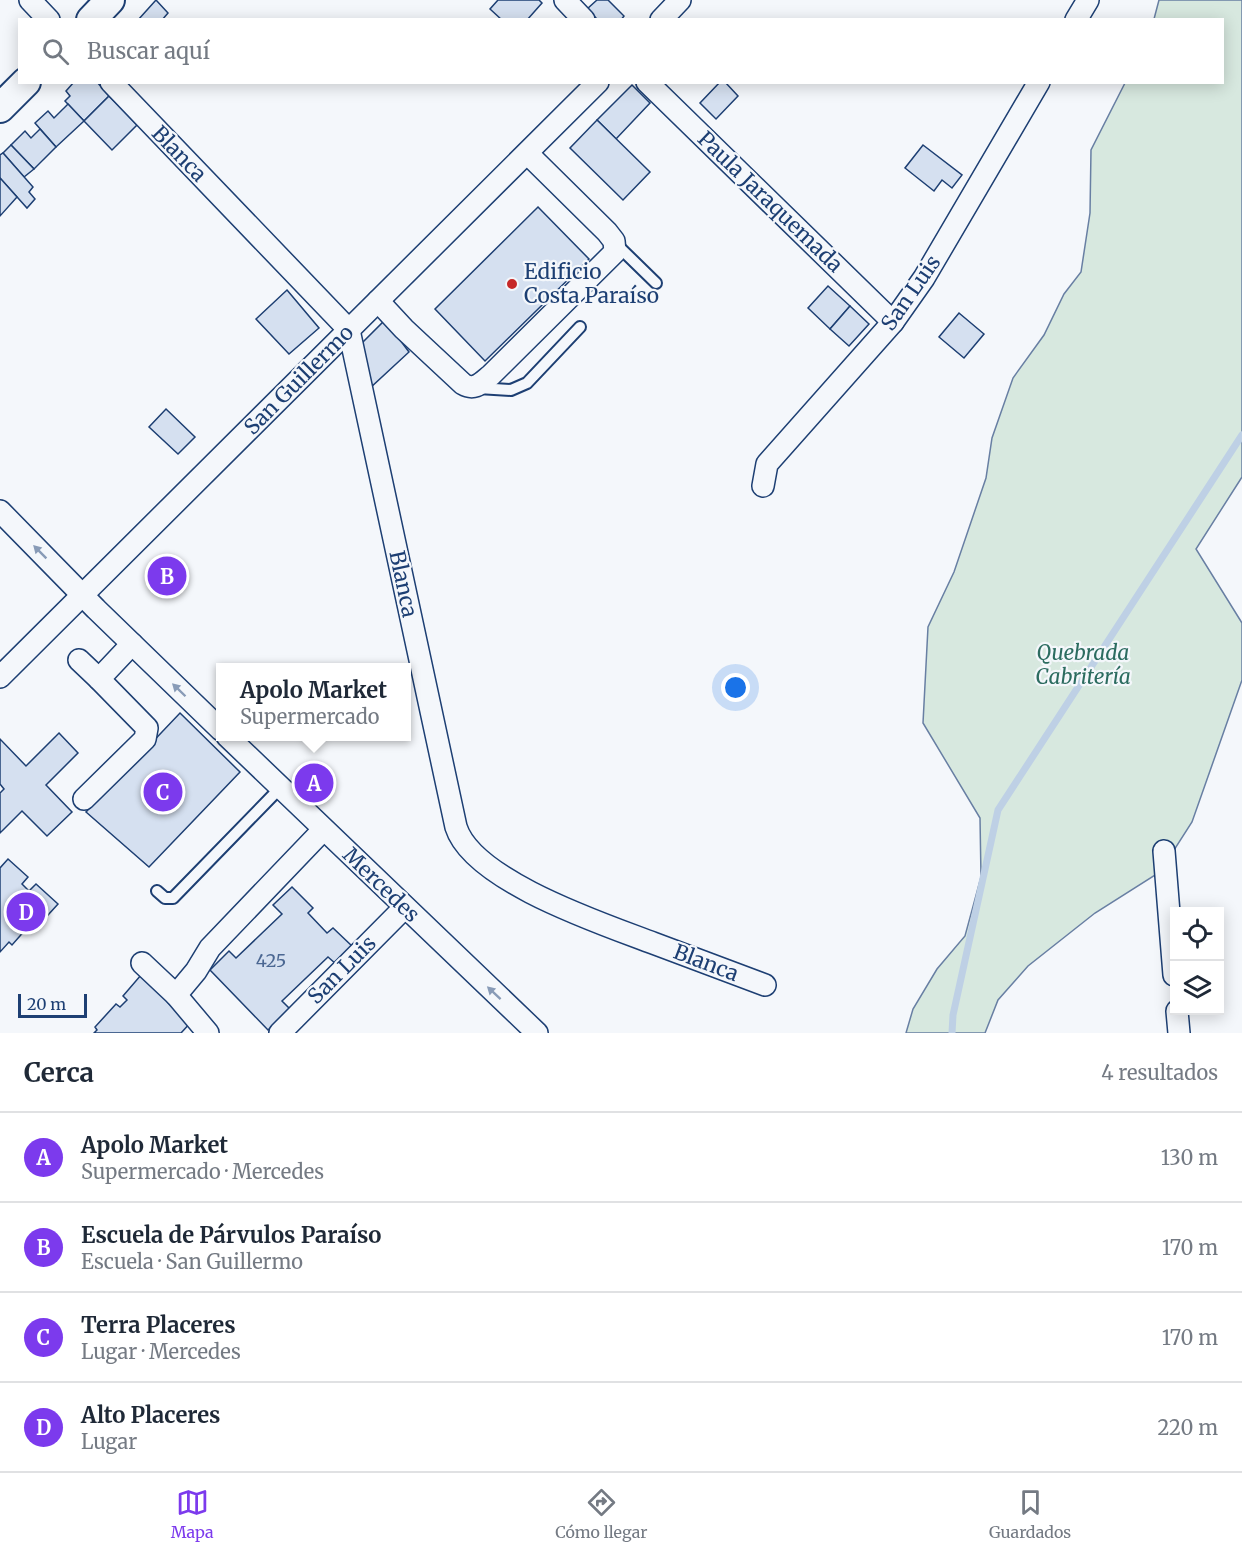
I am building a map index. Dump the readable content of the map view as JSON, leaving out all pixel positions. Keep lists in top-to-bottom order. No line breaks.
{"streets":{"street":["Blanca","Paula Jaraquemada","San Luis","San Guillermo","Mercedes"]},"crossings":[["Blanca","San Guillermo"],["Paula Jaraquemada","San Luis"],["San Luis","Mercedes"]],"one_way":["Mercedes"],"parks":["Quebrada Cabritería"],"places":["Edificio Costa Paraíso"],"house_numbers":["425"],"scale_bar":"20 m","page":{"search":"Buscar aquí","pins":["B","A","C","D"],"popup":["Apolo Market","Supermercado"],"scale":"20 m","heading":["Cerca","4 resultados"],"list":[{"mark":"A","name":"Apolo Market","note":"Supermercado · Mercedes","value":"130 m"},{"mark":"B","name":"Escuela de Párvulos Paraíso","note":"Escuela · San Guillermo","value":"170 m"},{"mark":"C","name":"Terra Placeres","note":"Lugar · Mercedes","value":"170 m"},{"mark":"D","name":"Alto Placeres","note":"Lugar","value":"220 m"}],"nav":["Mapa","Cómo llegar","Guardados"]}}
